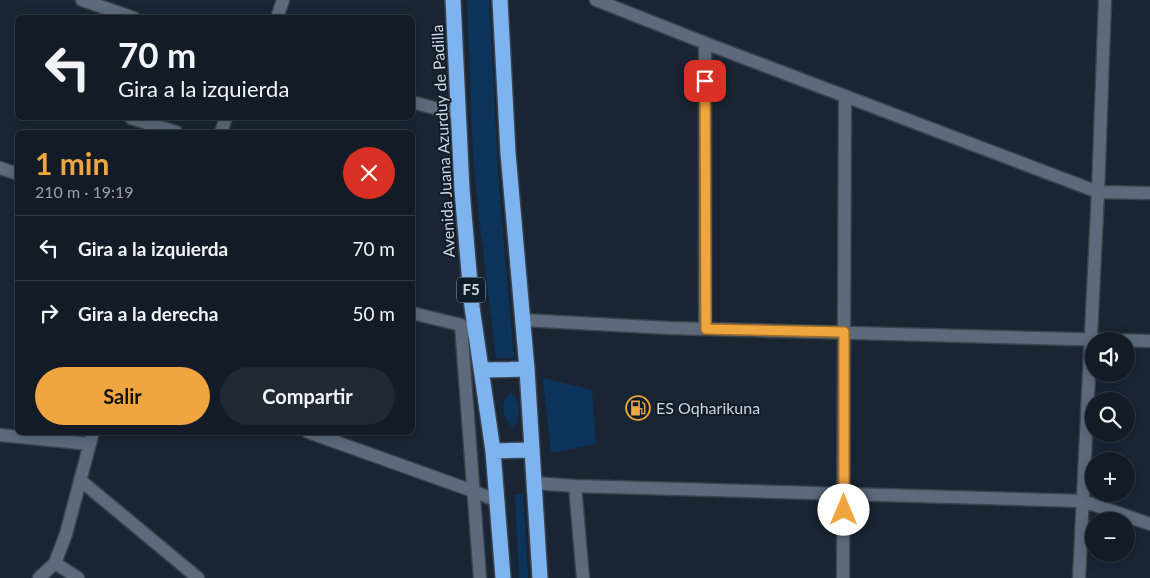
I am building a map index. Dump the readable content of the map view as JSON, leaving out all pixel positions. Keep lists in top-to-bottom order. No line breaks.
{"streets":{"highway":["Avenida Juana Azurduy de Padilla","F5"]},"places":{"fuel station":["ES Oqharikuna"]},"page":{"turn":["70 m","Gira a la izquierda"],"heading":["1 min","210 m · 19:19"],"list":[{"name":"Gira a la izquierda","value":"70 m"},{"name":"Gira a la derecha","value":"50 m"}],"map_buttons":["+","−"],"buttons":["Salir","Compartir"]}}
